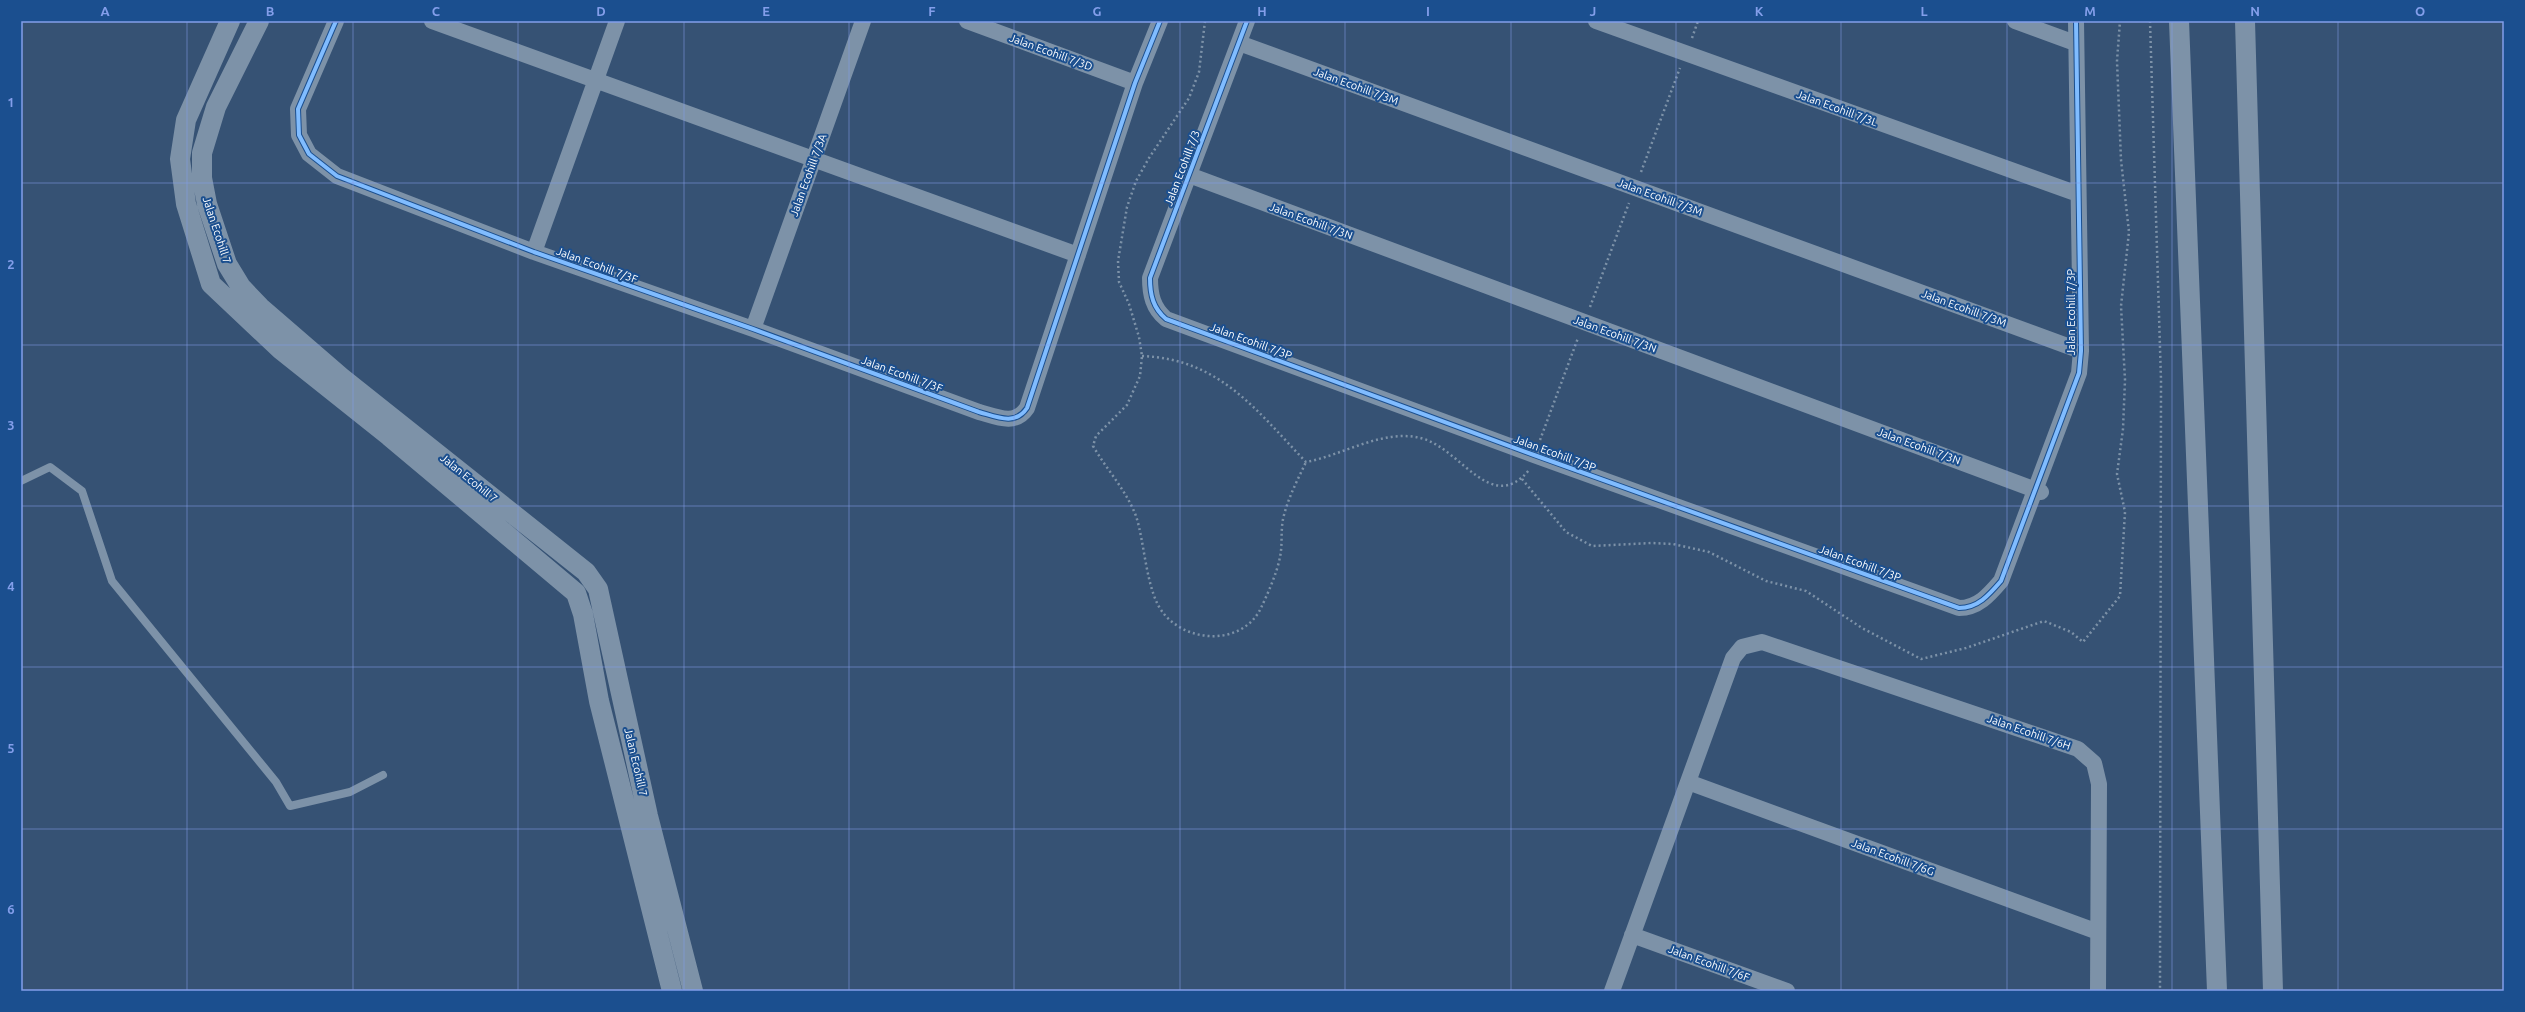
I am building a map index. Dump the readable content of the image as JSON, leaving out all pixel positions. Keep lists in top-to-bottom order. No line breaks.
{"streets":{"street":["Jalan Ecohill 7/3D","Jalan Ecohill 7/3M","Jalan Ecohill 7/3L","Jalan Ecohill 7/3","Jalan Ecohill 7/3A","Jalan Ecohill 7/3N","Jalan Ecohill 7","Jalan Ecohill 7/3F","Jalan Ecohill 7/3P","Jalan Ecohill 7/6H","Jalan Ecohill 7/6G","Jalan Ecohill 7/6F"]},"crossings":[["Jalan Ecohill 7/3M","Jalan Ecohill 7/3"],["Jalan Ecohill 7/3M","Jalan Ecohill 7/3P"],["Jalan Ecohill 7/3L","Jalan Ecohill 7/3P"],["Jalan Ecohill 7/3","Jalan Ecohill 7/3N"],["Jalan Ecohill 7/3","Jalan Ecohill 7/3P"],["Jalan Ecohill 7/3A","Jalan Ecohill 7/3F"],["Jalan Ecohill 7/3N","Jalan Ecohill 7/3P"],["Jalan Ecohill 7/6H","Jalan Ecohill 7/6G"]],"grid":{"columns":["A","B","C","D","E","F","G","H","I","J","K","L","M","N","O"],"rows":["1","2","3","4","5","6"]}}
